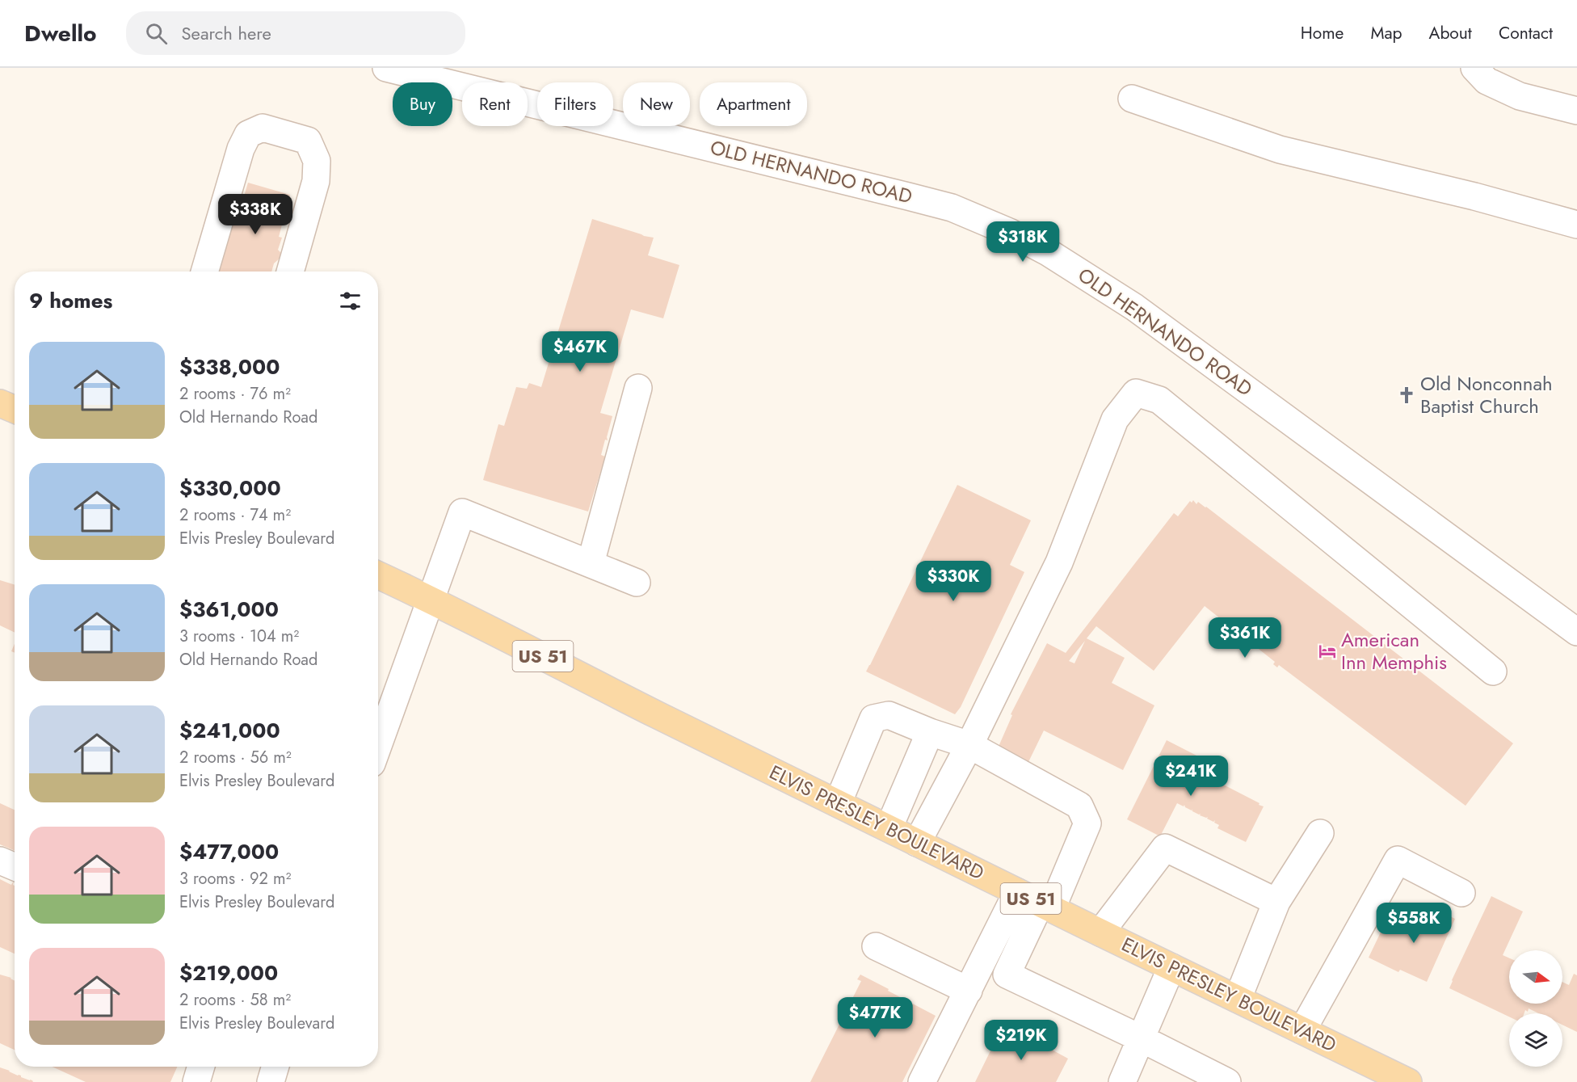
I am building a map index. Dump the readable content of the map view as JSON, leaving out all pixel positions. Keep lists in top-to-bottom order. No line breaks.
{"streets":{"main road":["US 51","ELVIS PRESLEY BOULEVARD"],"street":["OLD HERNANDO ROAD"]},"places":{"church":["Old Nonconnah Baptist Church"],"hotel":["American Inn Memphis"]},"north":"right","page":{"header":"Dwello","search":"Search here","nav":["Home","Map","About","Contact"],"chip":["Buy","Rent","Filters","New","Apartment"],"price":["$338K","$318K","$467K","$330K","$361K","$241K","$558K","$477K","$219K"],"heading":"9 homes","list":[{"name":"$338,000","note":"2 rooms · 76 m² · Old Hernando Road"},{"name":"$330,000","note":"2 rooms · 74 m² · Elvis Presley Boulevard"},{"name":"$361,000","note":"3 rooms · 104 m² · Old Hernando Road"},{"name":"$241,000","note":"2 rooms · 56 m² · Elvis Presley Boulevard"},{"name":"$477,000","note":"3 rooms · 92 m² · Elvis Presley Boulevard"},{"name":"$219,000","note":"2 rooms · 58 m² · Elvis Presley Boulevard"}]}}
